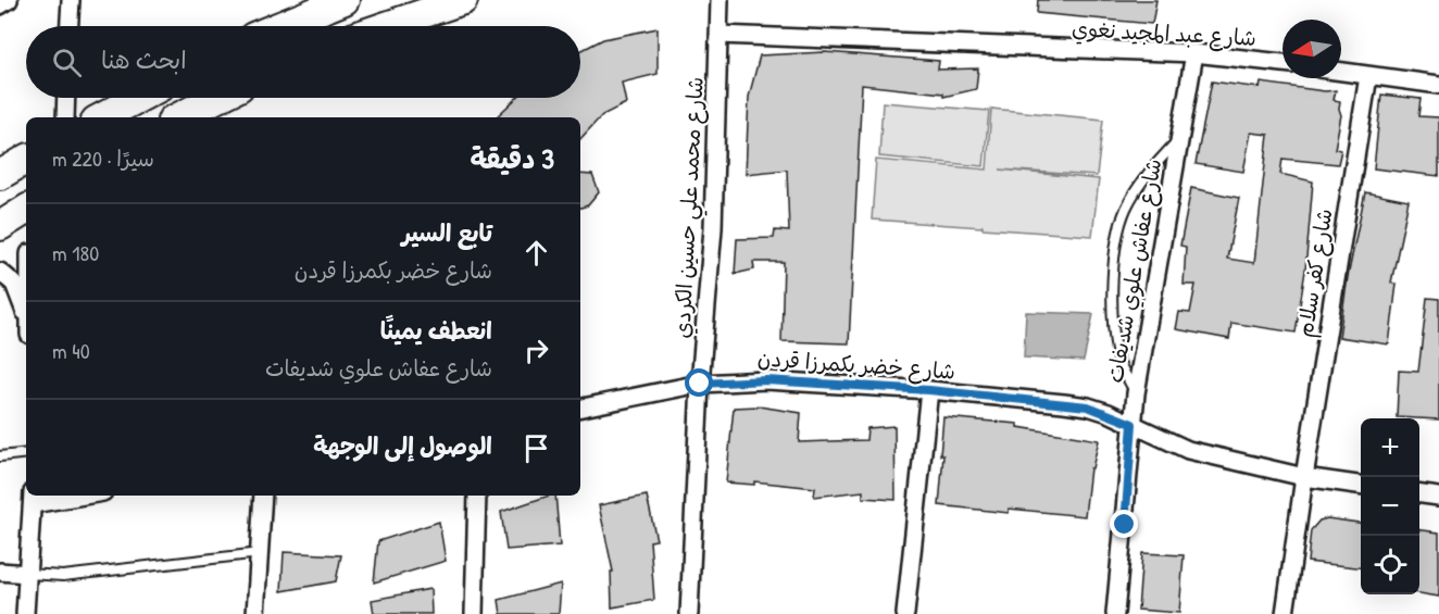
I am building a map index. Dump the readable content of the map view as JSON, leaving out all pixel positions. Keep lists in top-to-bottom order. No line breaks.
{"streets":{"street":["شارع عبد المجيد نغوي","شارع محمد علي حسين الكردي","شارع عفاش علوي شديفات","شارع كفر سلام","شارع خضر بكمرزا قردن"]},"crossings":[["شارع عبد المجيد نغوي","شارع محمد علي حسين الكردي"],["شارع عبد المجيد نغوي","شارع عفاش علوي شديفات"],["شارع محمد علي حسين الكردي","شارع خضر بكمرزا قردن"],["شارع عفاش علوي شديفات","شارع خضر بكمرزا قردن"],["شارع كفر سلام","شارع خضر بكمرزا قردن"]],"north":"left","page":{"search":"ابحث هنا","heading":["3 دقيقة","سيرًا · 220 m"],"list":[["تابع السير","شارع خضر بكمرزا قردن","180 m"],["انعطف يمينًا","شارع عفاش علوي شديفات","40 m"],"الوصول إلى الوجهة"],"map_buttons":["+","−"]}}
